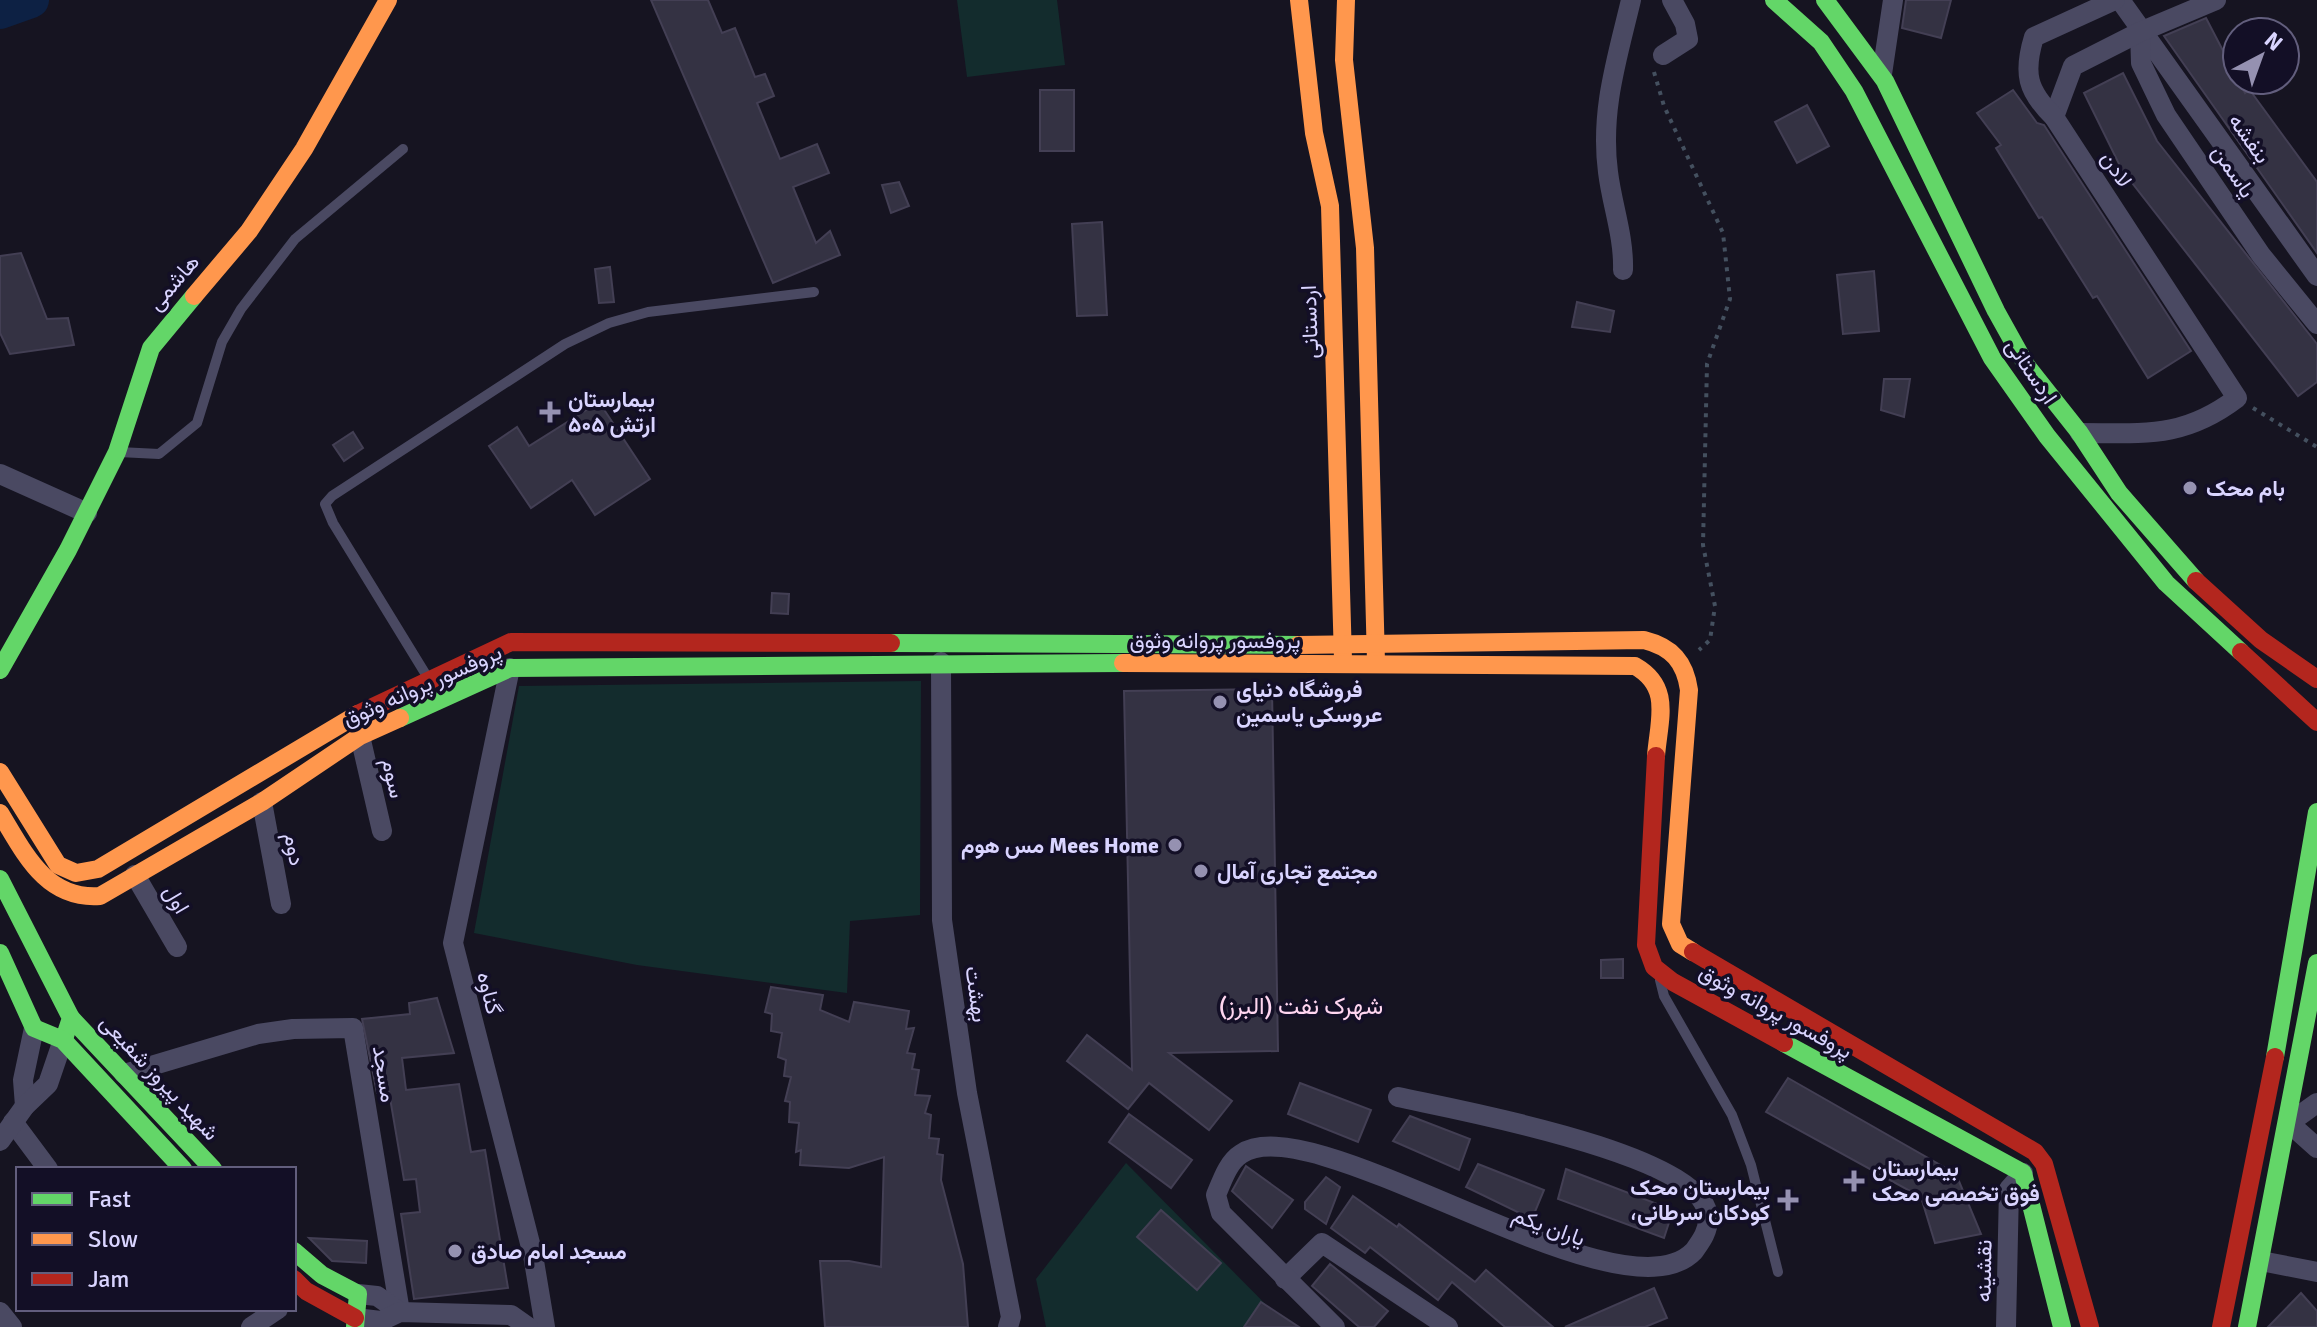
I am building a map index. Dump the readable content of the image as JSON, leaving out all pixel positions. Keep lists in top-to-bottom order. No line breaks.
{"streets":{"main road":["هاشمی","اردستانی","پروفسور پروانه وثوق","شهید پیروز شفیعی"],"street":["بنفشه","لادن","یاسمن","سوم","دوم","اول","گناوه","بهشت","مسجد","یاران یکم","نقشینه"]},"crossings":[["بنفشه","یاسمن"],["اردستانی","پروفسور پروانه وثوق"],["پروفسور پروانه وثوق","سوم"],["پروفسور پروانه وثوق","دوم"],["پروفسور پروانه وثوق","اول"],["پروفسور پروانه وثوق","گناوه"],["پروفسور پروانه وثوق","بهشت"],["پروفسور پروانه وثوق","نقشینه"],["مسجد","شهید پیروز شفیعی"]],"districts":["شهرک نفت (البرز)"],"places":{"health":["بیمارستان ۵۰۵ ارتش","بیمارستان فوق تخصصی محک","بیمارستان محک ،کودکان سرطانی"],"other":["بام محک","فروشگاه دنیای عروسکی یاسمین","مس هوم Mees Home","مجتمع تجاری آمال","مسجد امام صادق"]},"legend":["Fast","Slow","Jam"],"north":"top right"}
